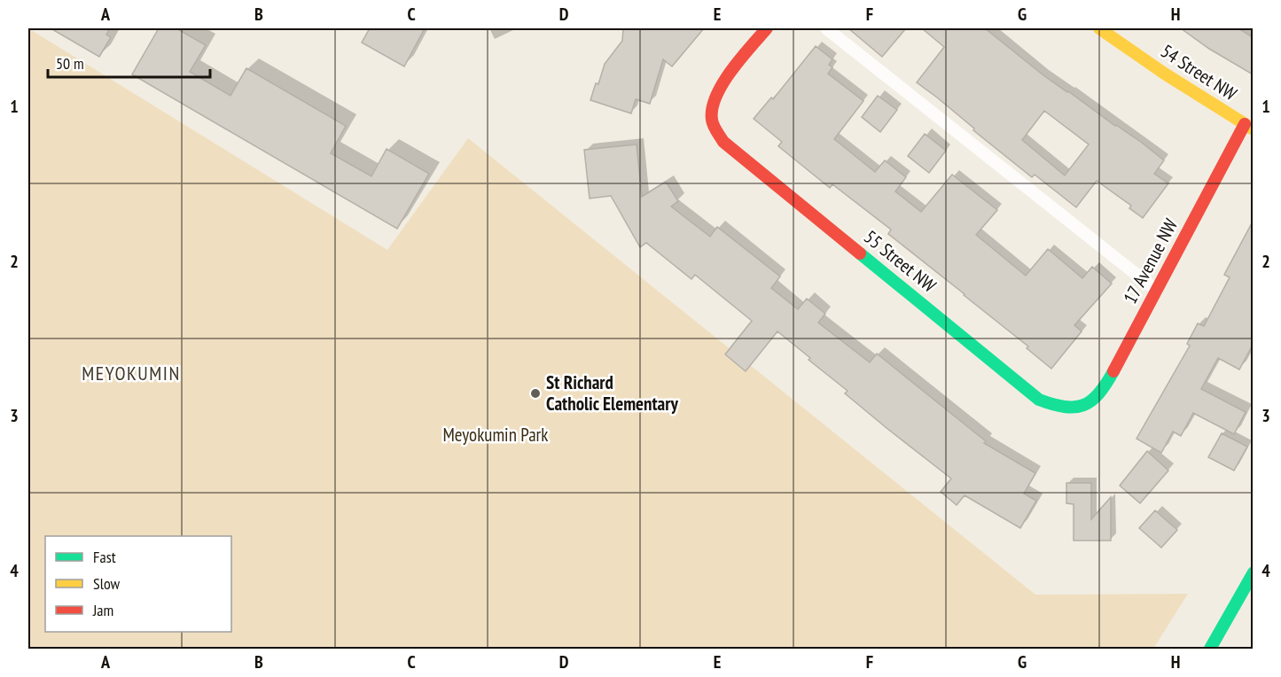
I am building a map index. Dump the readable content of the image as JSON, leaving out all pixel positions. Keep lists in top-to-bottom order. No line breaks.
{"streets":{"street":["54 Street NW","55 Street NW","17 Avenue NW"]},"crossings":[["54 Street NW","17 Avenue NW"],["55 Street NW","17 Avenue NW"]],"districts":["MEYOKUMIN"],"parks":["Meyokumin Park"],"places":["St Richard Catholic Elementary"],"legend":["Fast","Slow","Jam"],"scale_bar":"50 m","grid":{"columns":["A","B","C","D","E","F","G","H"],"rows":["1","2","3","4"]}}
